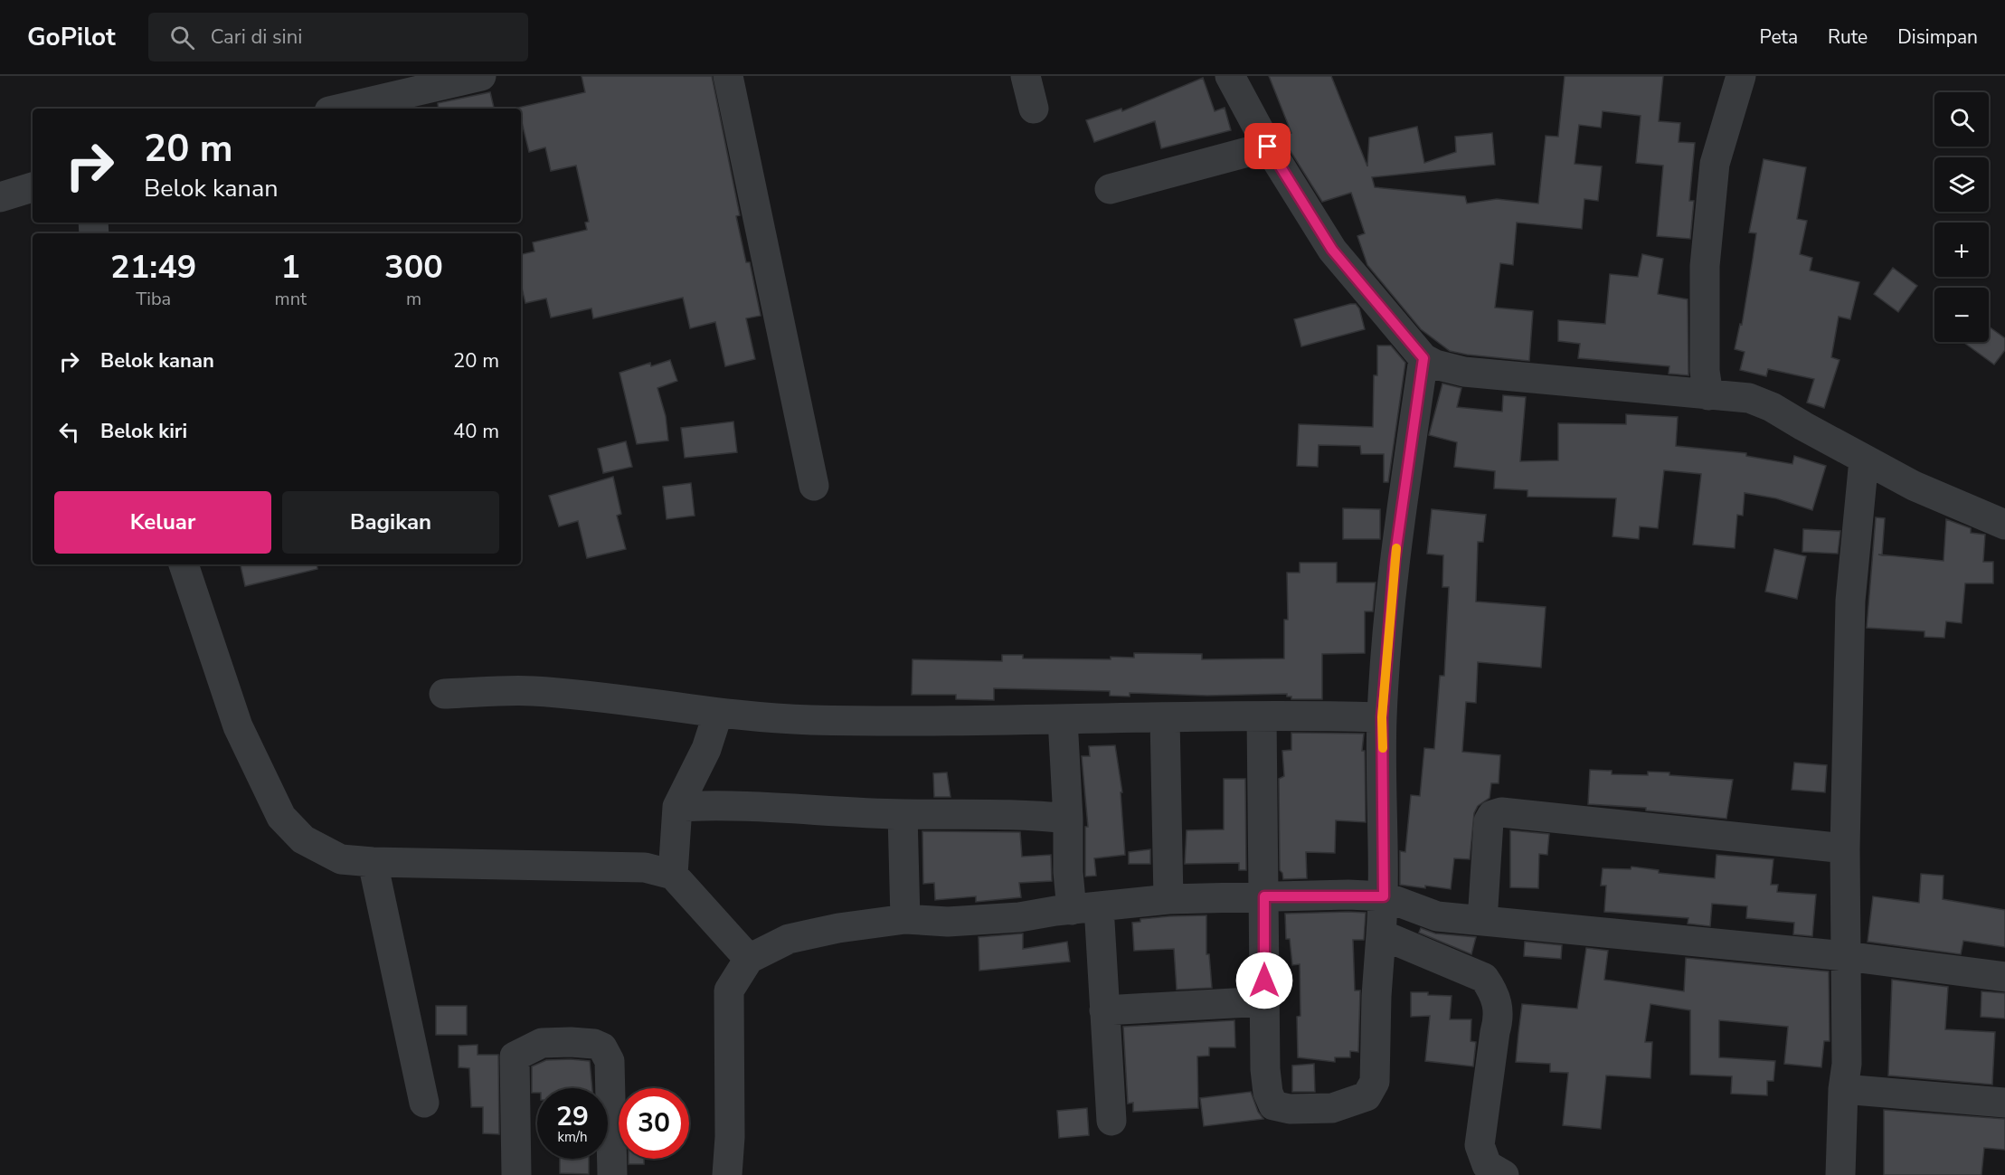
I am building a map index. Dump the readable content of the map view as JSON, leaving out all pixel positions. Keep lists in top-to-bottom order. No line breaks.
{"page":{"header":"GoPilot","search":"Cari di sini","nav":["Peta","Rute","Disimpan"],"map_buttons":["+","−"],"turn":["20 m","Belok kanan"],"eta":["21:49","Tiba","1","mnt","300","m"],"list":[{"name":"Belok kanan","value":"20 m"},{"name":"Belok kiri","value":"40 m"}],"buttons":["Keluar","Bagikan"],"speed":"29 km/h","limit":"30"}}
